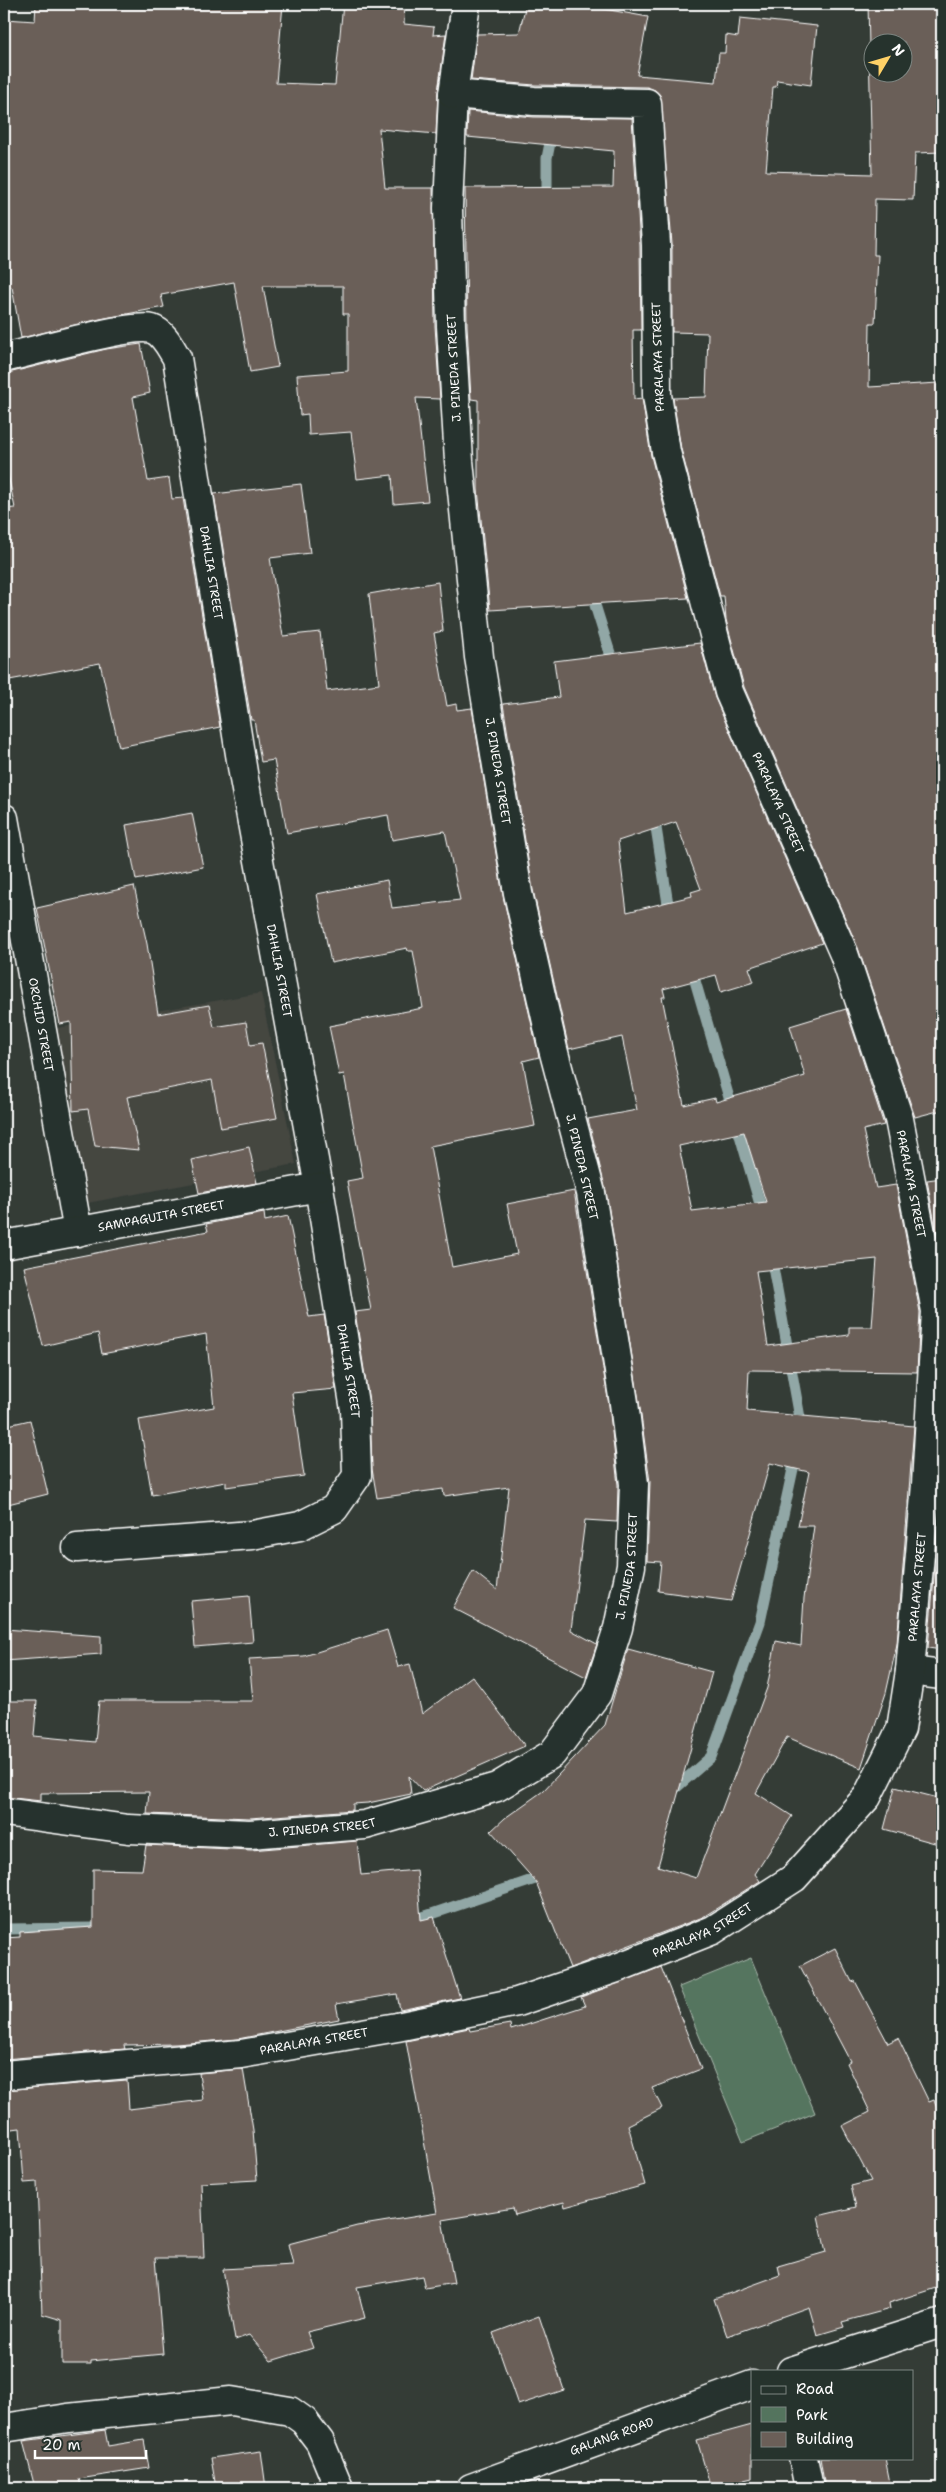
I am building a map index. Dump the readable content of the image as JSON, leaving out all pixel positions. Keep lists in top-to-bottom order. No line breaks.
{"streets":{"street":["PARALAYA STREET","J. PINEDA STREET","DAHLIA STREET","ORCHID STREET","SAMPAGUITA STREET","GALANG ROAD"]},"crossings":[["PARALAYA STREET","J. PINEDA STREET"],["DAHLIA STREET","SAMPAGUITA STREET"],["ORCHID STREET","SAMPAGUITA STREET"]],"legend":["Road","Park","Building"],"scale_bar":"20 m","north":"top right"}
